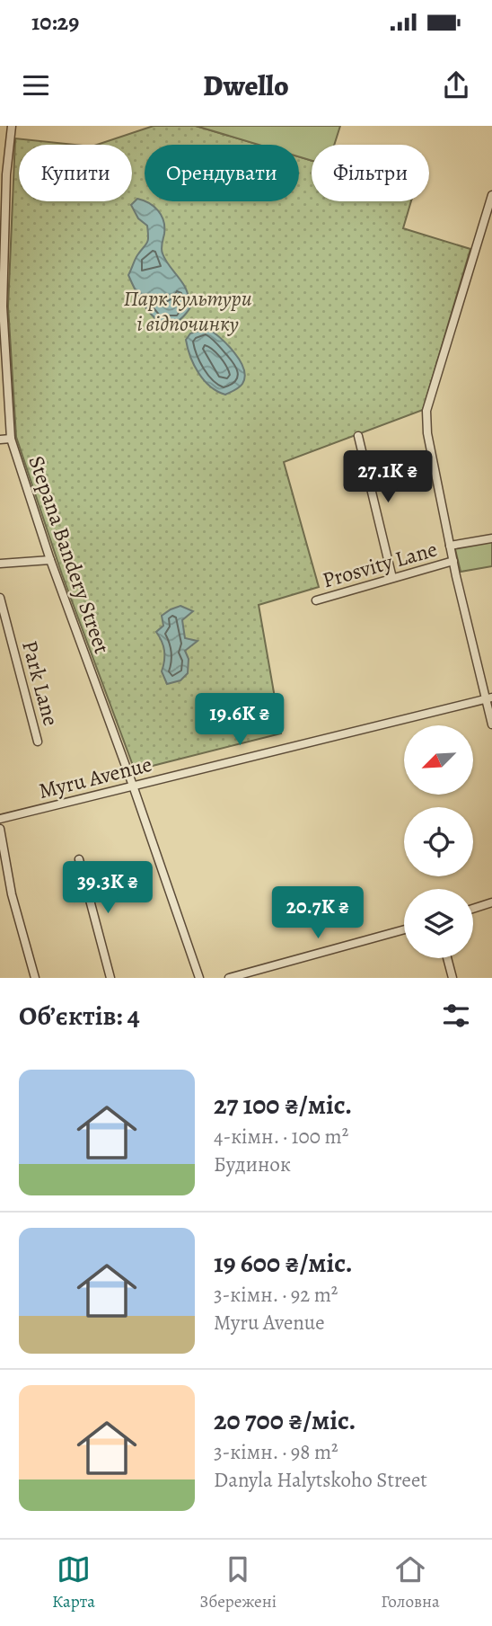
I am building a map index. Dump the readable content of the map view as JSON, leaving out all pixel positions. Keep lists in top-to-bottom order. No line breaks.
{"streets":{"street":["Stepana Bandery Street","Prosvity Lane","Park Lane","Myru Avenue"]},"crossings":[["Stepana Bandery Street","Myru Avenue"]],"parks":["Парк культури і відпочинку"],"north":"bottom left","page":{"status":"10:29","header":"Dwello","chip":["Купити","Орендувати","Фільтри"],"price":["27.1K ₴","19.6K ₴","39.3K ₴","20.7K ₴"],"heading":"Об’єктів: 4","list":[{"name":"27 100 ₴/міс.","note":"4-кімн. · 100 m² · Будинок"},{"name":"19 600 ₴/міс.","note":"3-кімн. · 92 m² · Myru Avenue"},{"name":"20 700 ₴/міс.","note":"3-кімн. · 98 m² · Danyla Halytskoho Street"}],"tabs":["Карта","Збережені","Головна"]}}
